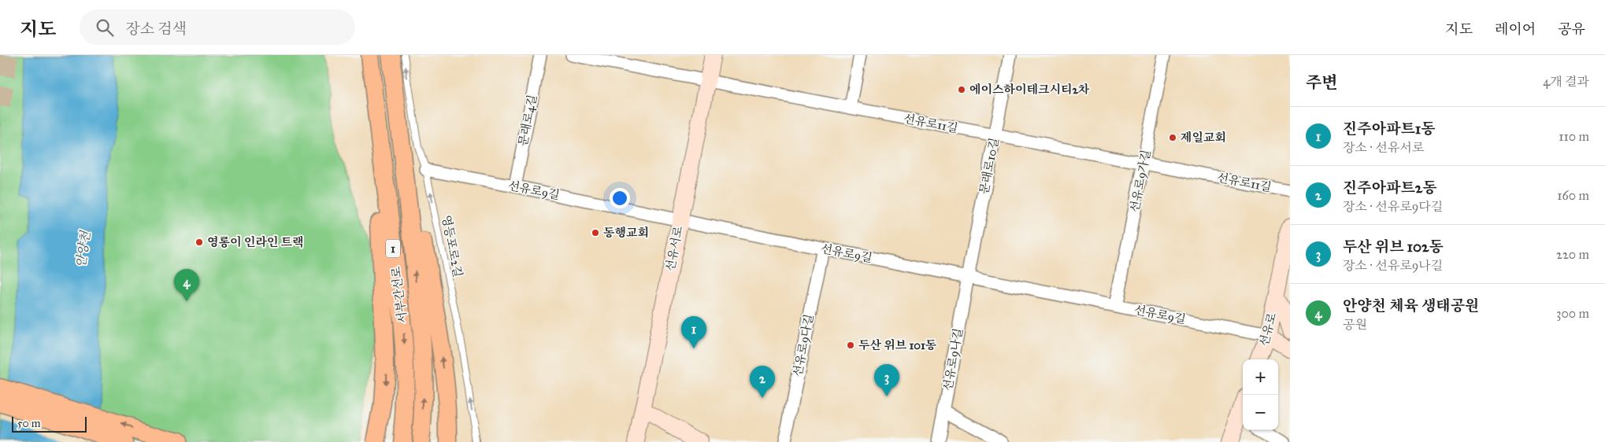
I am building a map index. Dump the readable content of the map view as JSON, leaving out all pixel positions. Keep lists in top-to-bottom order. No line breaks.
{"streets":{"main road":["1","서부간선로"],"street":["문래로4길","선유로11길","문래로10길","선유로9가길","선유로9길","선유서로","선유로","선유로9다길","선유로9나길"],"lane":["영등포로2길"]},"crossings":[["문래로4길","선유로9길"],["선유로11길","문래로10길"],["선유로11길","선유로9가길"],["선유로11길","선유서로"],["문래로10길","선유로9길"],["문래로10길","선유로9나길"],["선유로9가길","선유로9길"],["선유로9길","영등포로2길"],["선유로9길","선유서로"],["선유로9길","선유로"],["선유로9길","선유로9다길"],["선유로9길","선유로9나길"],["1","서부간선로"]],"one_way":["영등포로2길"],"water":["안양천"],"places":["에이스하이테크시티2차","제일교회","동행교회","영롱이 인라인 트랙","두산 위브 101동"],"scale_bar":"50 m","page":{"header":"지도","search":"장소 검색","nav":["지도","레이어","공유"],"heading":["주변","4개 결과"],"list":[{"mark":"1","name":"진주아파트1동","note":"장소 · 선유서로","value":"110 m"},{"mark":"2","name":"진주아파트2동","note":"장소 · 선유로9다길","value":"160 m"},{"mark":"3","name":"두산 위브 102동","note":"장소 · 선유로9나길","value":"220 m"},{"mark":"4","name":"안양천 체육 생태공원","note":"공원","value":"300 m"}],"pins":["4","1","3","2"],"map_buttons":["+","−"],"scale":"50 m"}}
